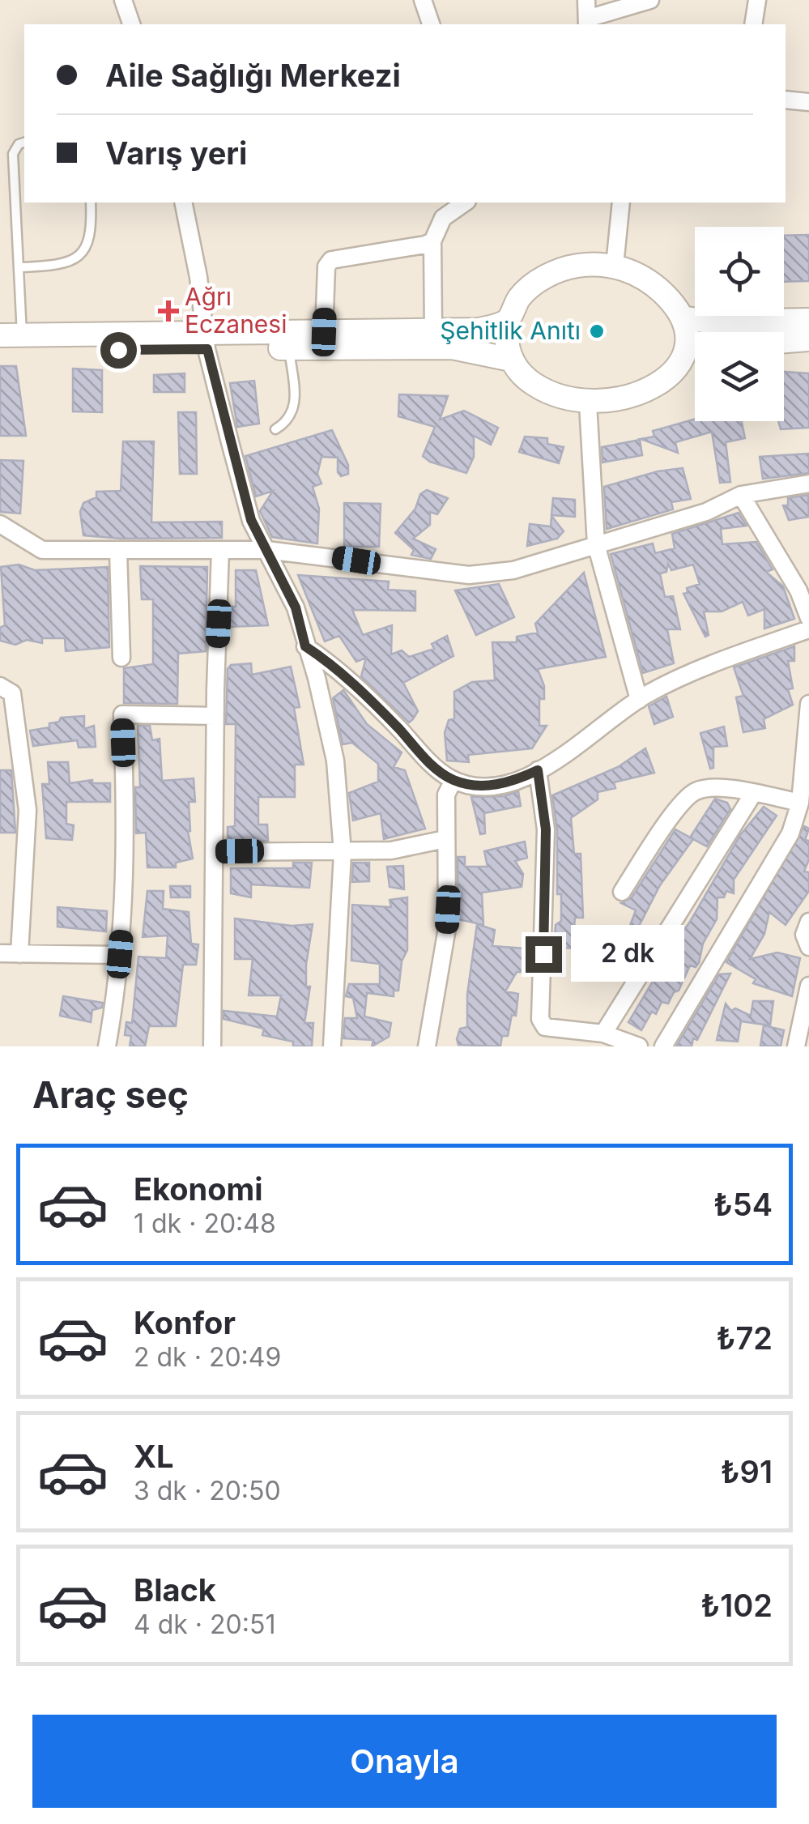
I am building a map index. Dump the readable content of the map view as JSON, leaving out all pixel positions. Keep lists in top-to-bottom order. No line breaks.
{"places":{"health":["Ağrı Eczanesi"],"other":["Şehitlik Anıtı"]},"page":{"banner":["Aile Sağlığı Merkezi","Varış yeri"],"bubble":"2 dk","heading":"Araç seç","list":[{"name":"Ekonomi","note":"1 dk · 20:48","value":"₺54"},{"name":"Konfor","note":"2 dk · 20:49","value":"₺72"},{"name":"XL","note":"3 dk · 20:50","value":"₺91"},{"name":"Black","note":"4 dk · 20:51","value":"₺102"}],"buttons":"Onayla"}}
